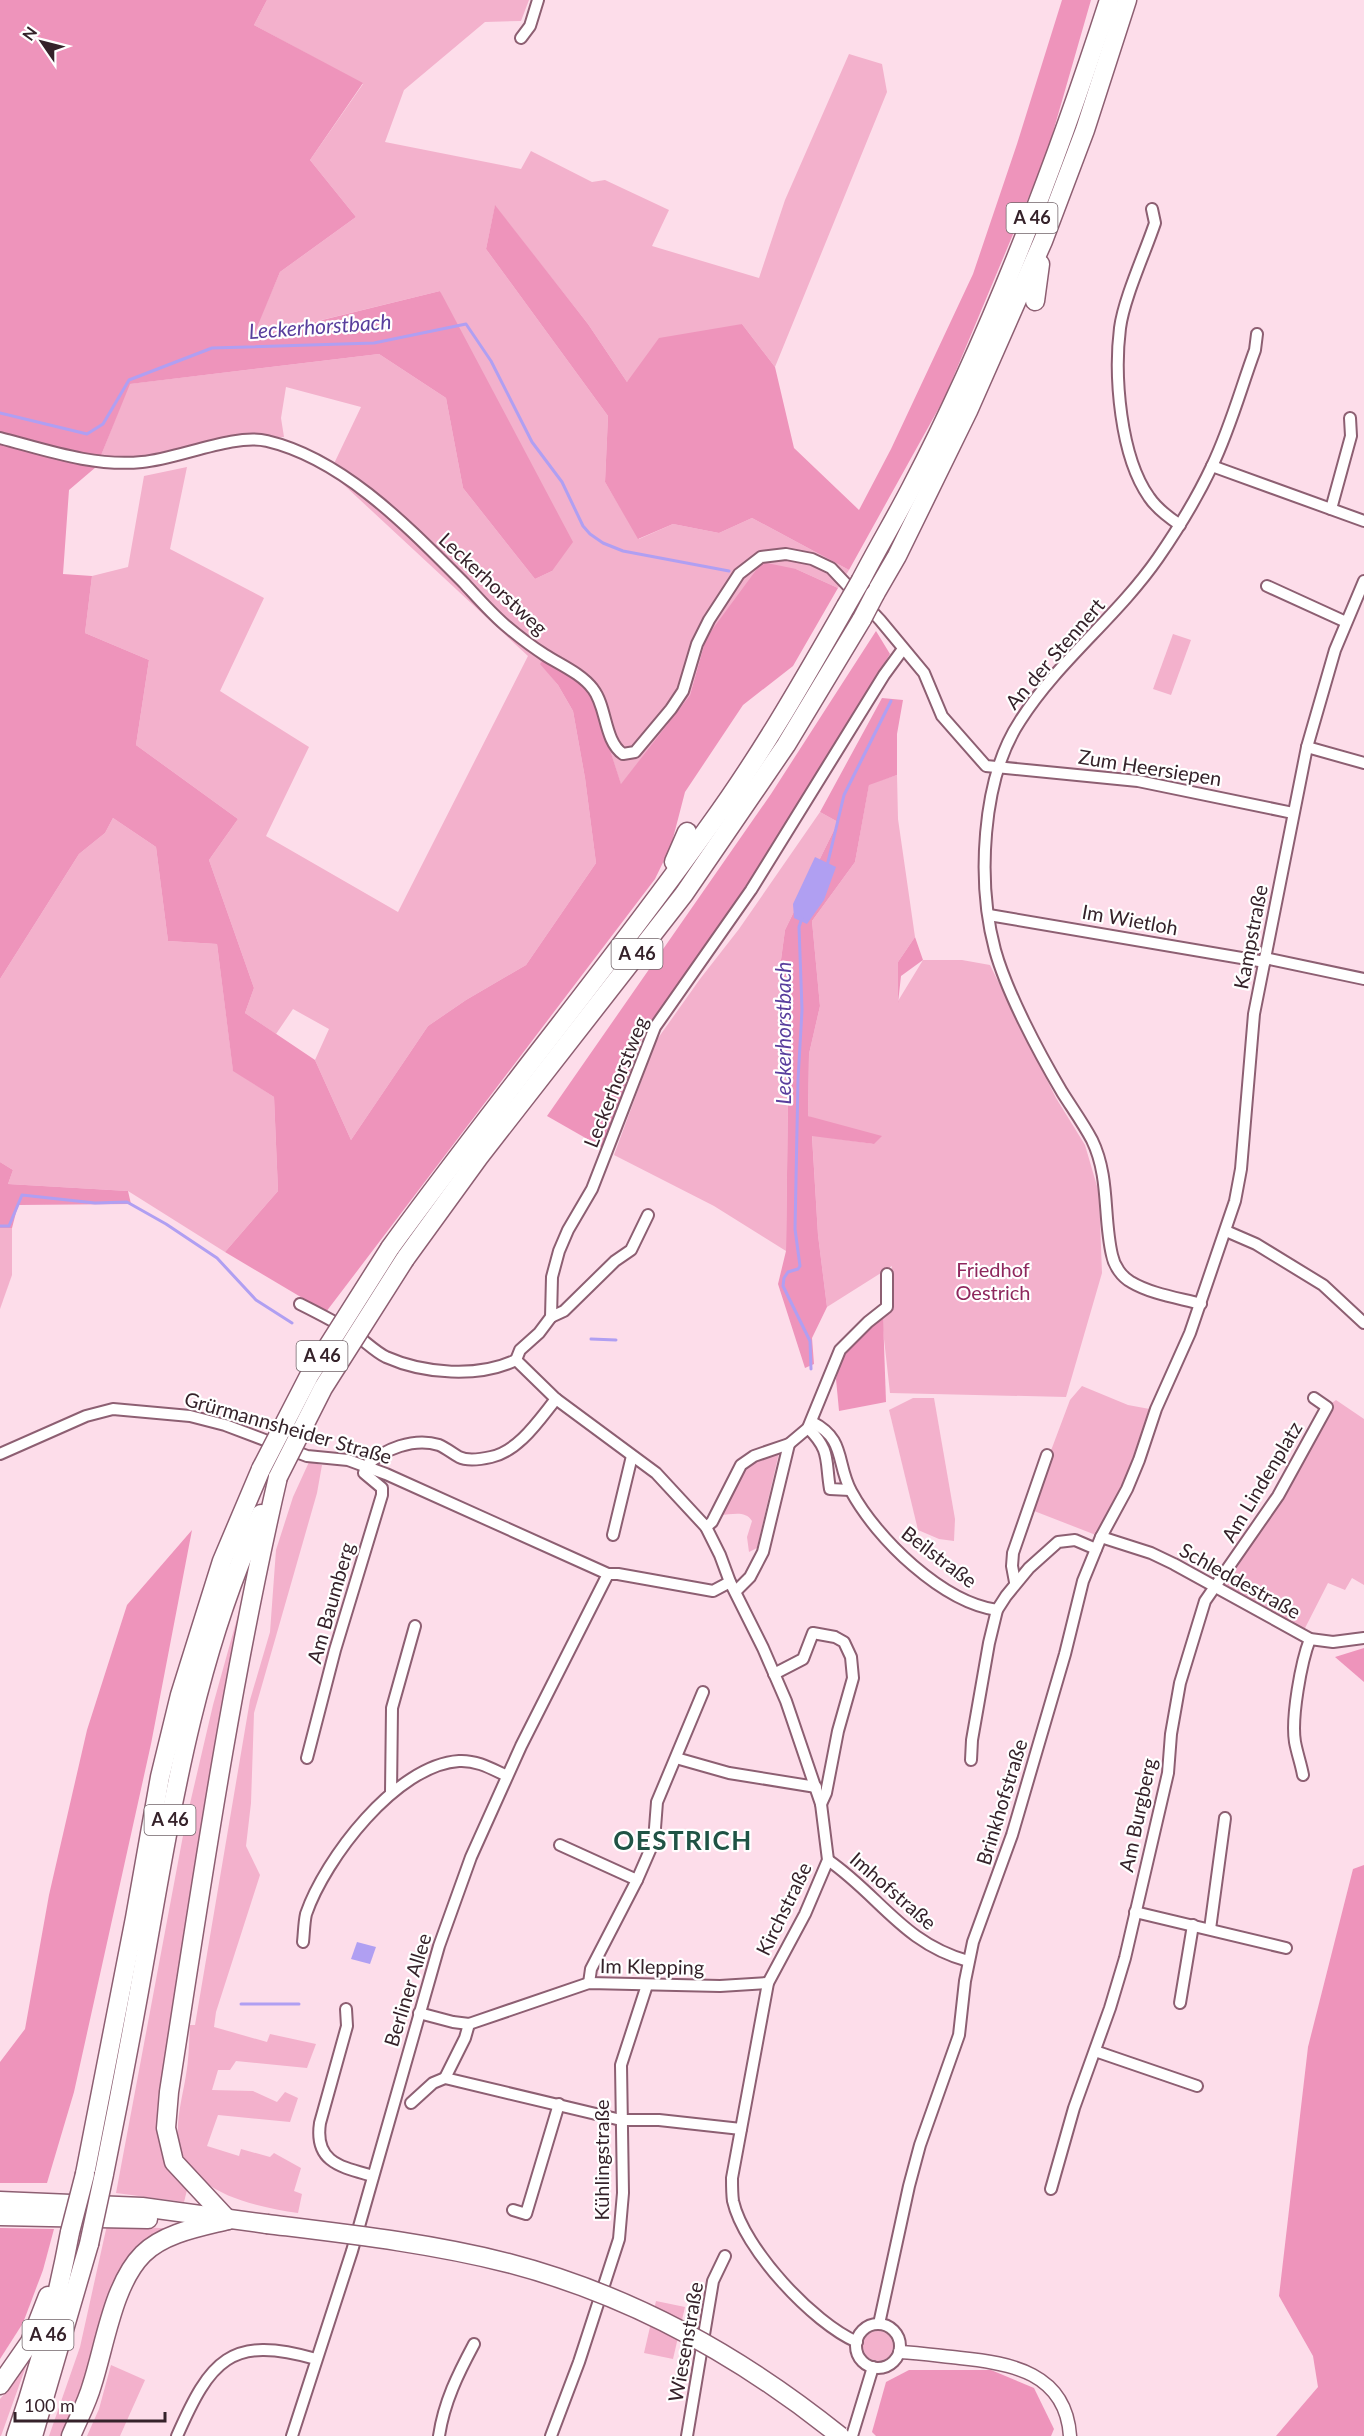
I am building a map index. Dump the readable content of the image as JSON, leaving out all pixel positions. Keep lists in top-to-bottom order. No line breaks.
{"streets":{"highway":["A 46"],"street":["Leckerhorstweg","An der Stennert","Zum Heersiepen","Im Wietloh","Kampstraße","Grürmannsheider Straße","Am Lindenplatz","Beilstraße","Schleddestraße","Am Baumberg","Brinkhofstraße","Am Burgberg","Imhofstraße","Kirchstraße","Im Klepping","Berliner Allee","Kühlingstraße","Wiesenstraße"]},"crossings":[["Leckerhorstweg","An der Stennert"],["Leckerhorstweg","Zum Heersiepen"],["An der Stennert","Zum Heersiepen"],["An der Stennert","Im Wietloh"],["An der Stennert","Kampstraße"],["An der Stennert","Brinkhofstraße"],["Zum Heersiepen","Kampstraße"],["Im Wietloh","Kampstraße"],["Kampstraße","Brinkhofstraße"],["Grürmannsheider Straße","Am Baumberg"],["Grürmannsheider Straße","Kirchstraße"],["Grürmannsheider Straße","Berliner Allee"],["Am Lindenplatz","Schleddestraße"],["Am Lindenplatz","Am Burgberg"],["Schleddestraße","Brinkhofstraße"],["Schleddestraße","Am Burgberg"],["Brinkhofstraße","Imhofstraße"],["Brinkhofstraße","Kirchstraße"],["Imhofstraße","Kirchstraße"],["Kirchstraße","Im Klepping"],["Im Klepping","Berliner Allee"],["Im Klepping","Kühlingstraße"]],"districts":["OESTRICH"],"water":["Leckerhorstbach"],"parks":["Friedhof Oestrich"],"scale_bar":"100 m","north":"top left"}
